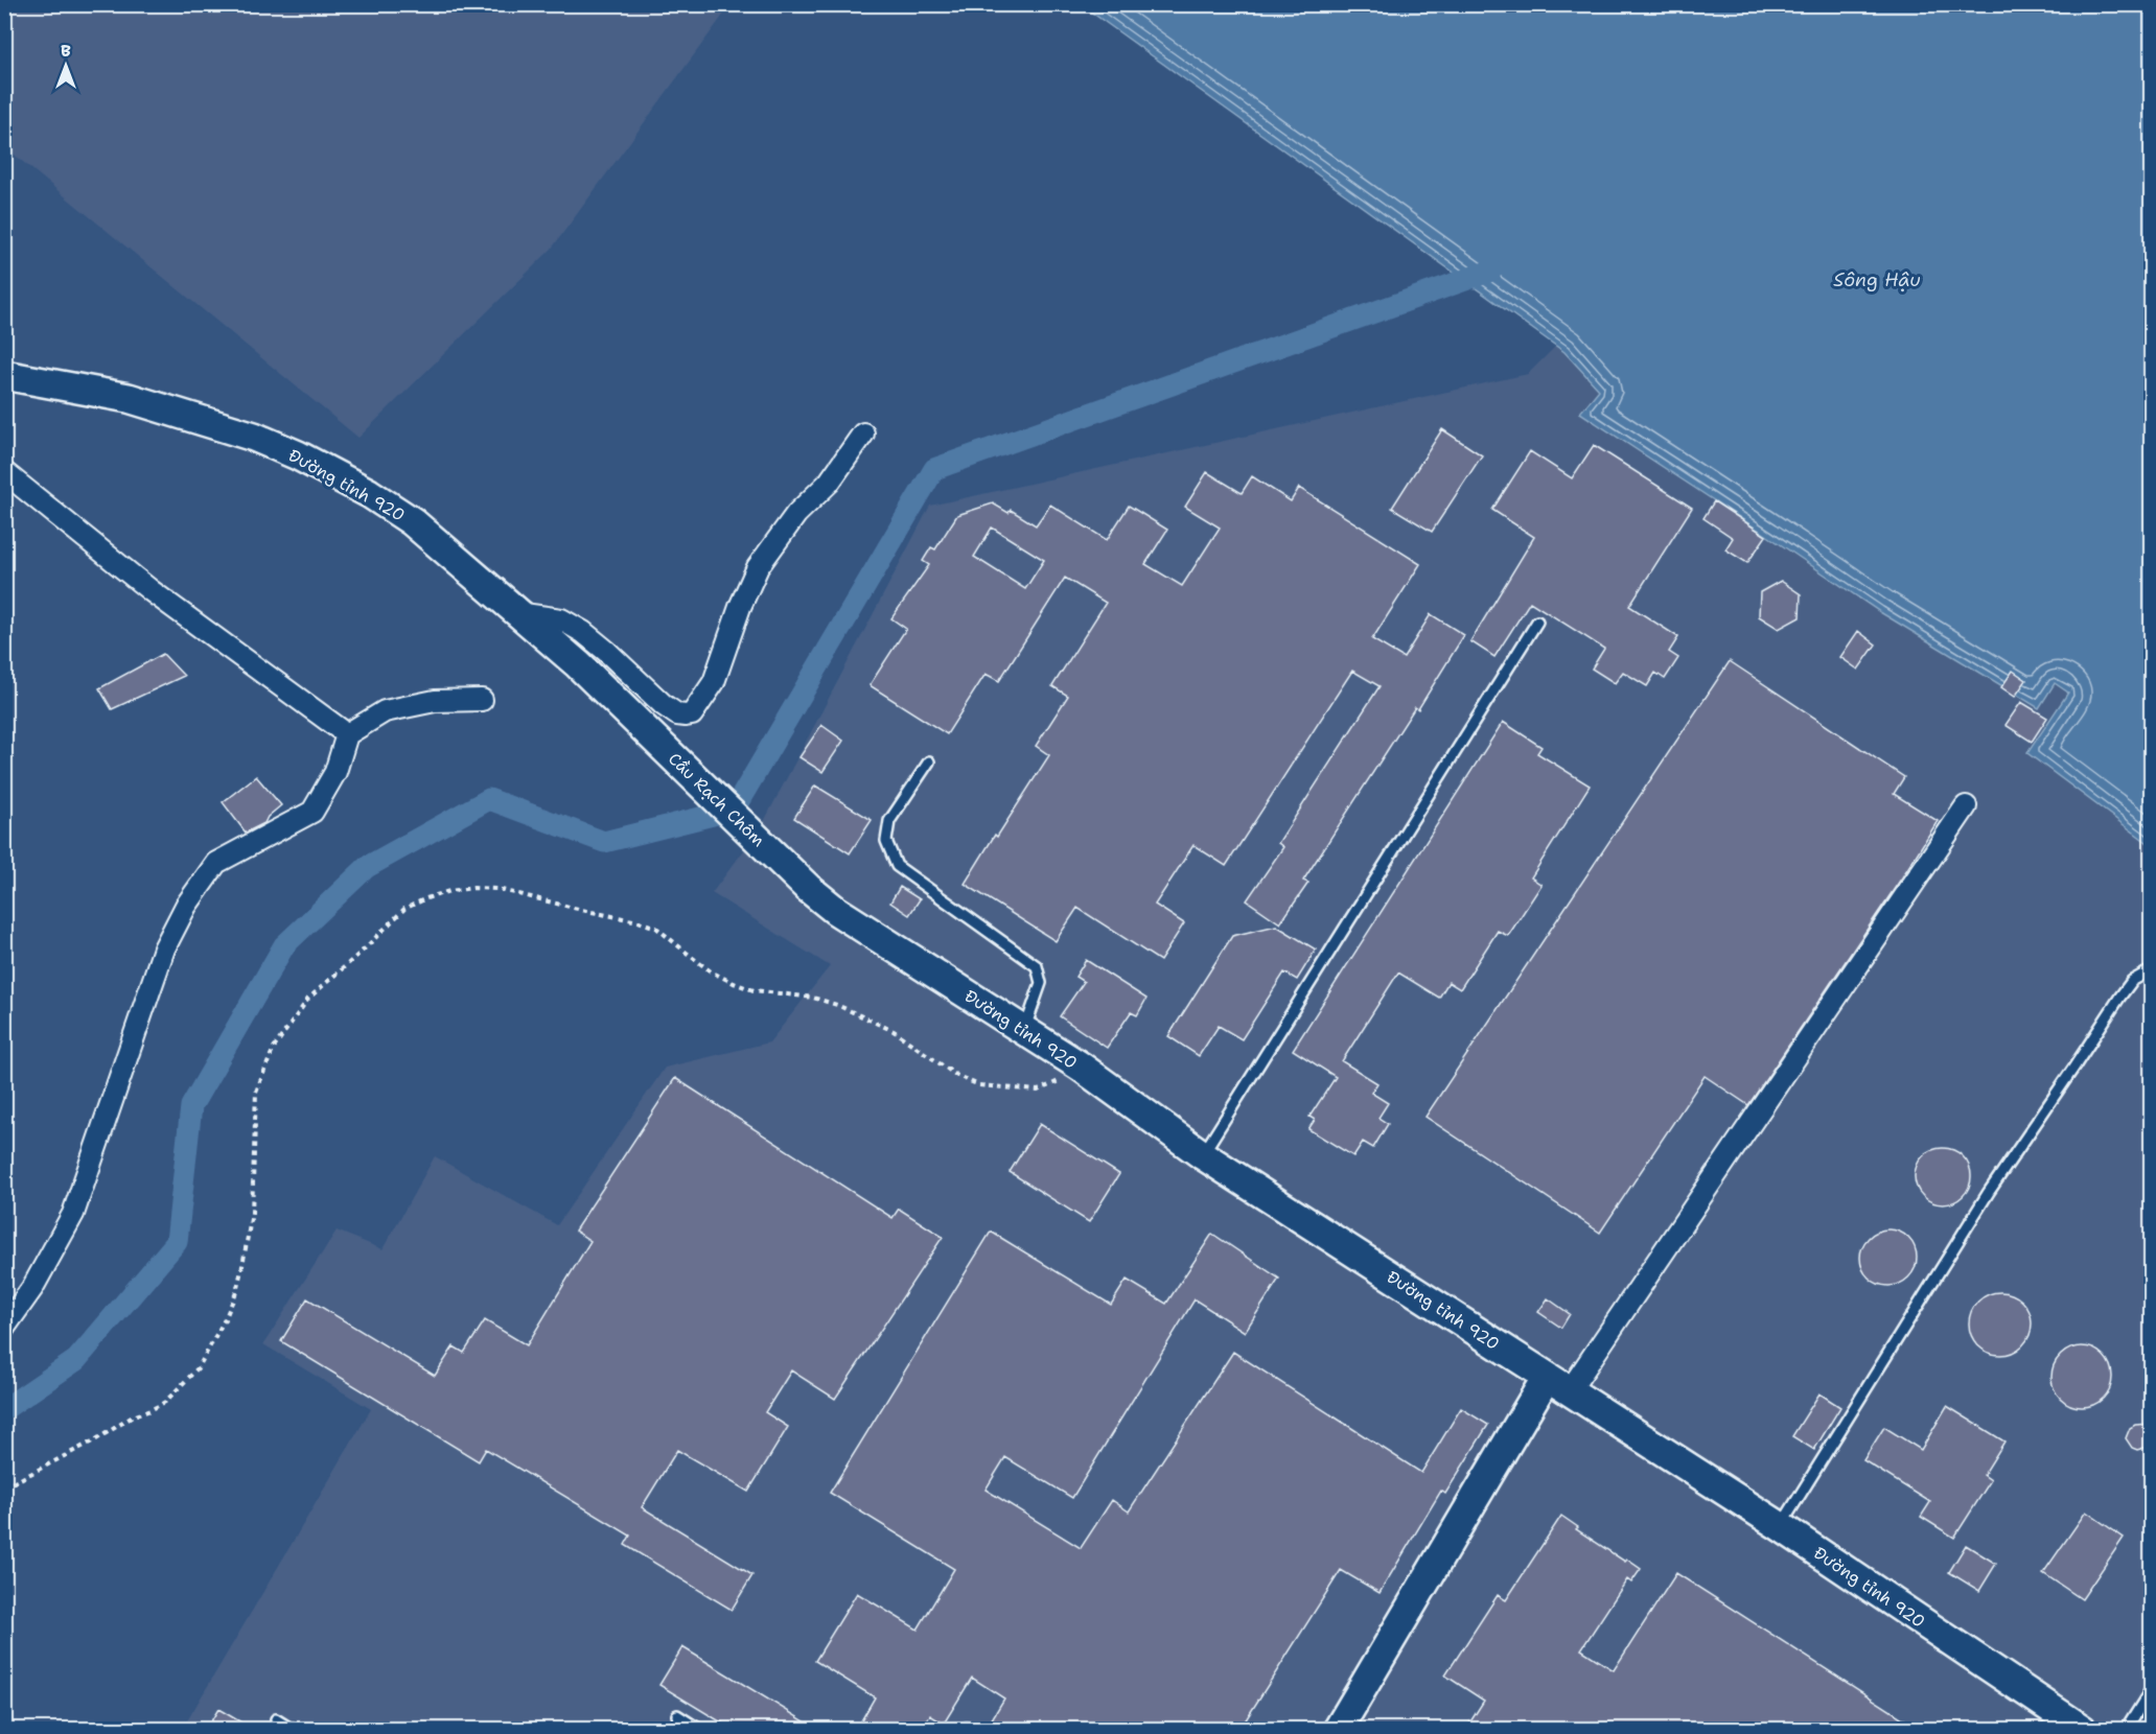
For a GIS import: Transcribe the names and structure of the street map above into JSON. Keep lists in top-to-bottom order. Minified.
{"streets":{"main road":["Đường tỉnh 920","Cầu Rạch Chôm"]},"crossings":[["Đường tỉnh 920","Cầu Rạch Chôm"]],"water":["Sông Hậu"],"north":"top"}
